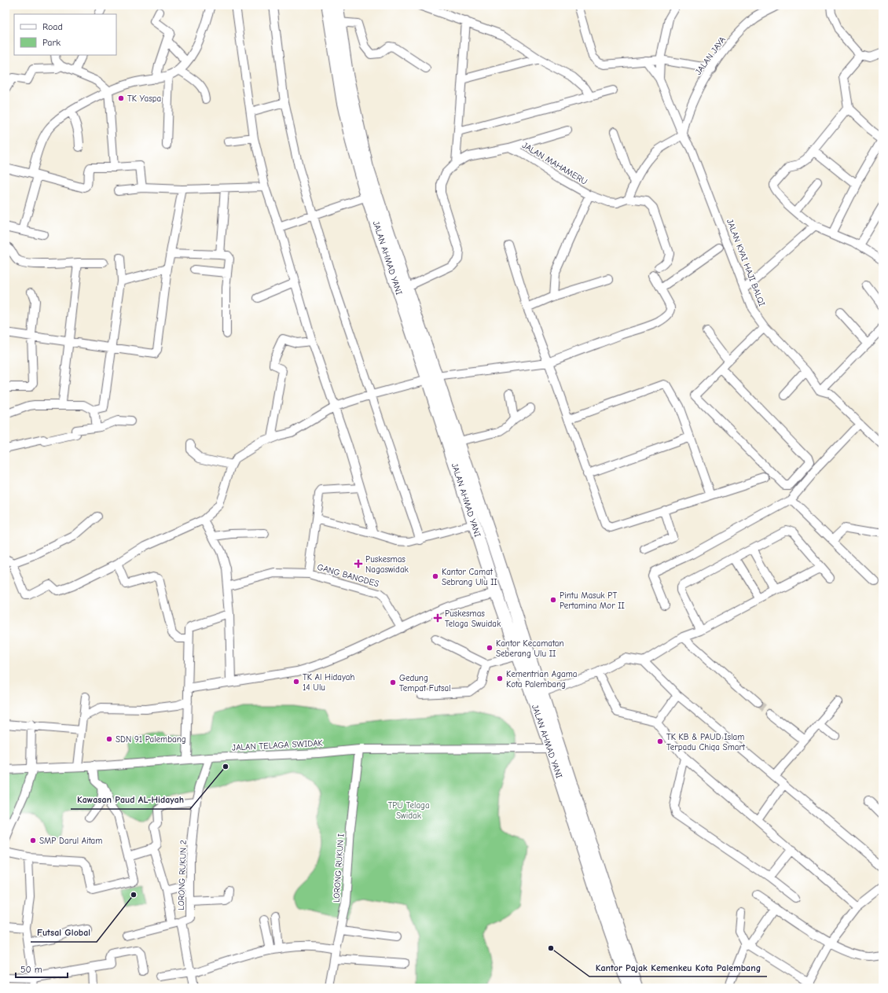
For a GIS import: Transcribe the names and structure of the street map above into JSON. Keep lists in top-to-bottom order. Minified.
{"streets":{"highway":["JALAN AHMAD YANI"],"street":["JALAN JAYA","JALAN MAHAMERU","JALAN KYAI HAJI BALQI","GANG BANGDES","JALAN TELAGA SWIDAK","LORONG RUKUN I","LORONG RUKUN 2"]},"crossings":[["JALAN JAYA","JALAN KYAI HAJI BALQI"],["JALAN MAHAMERU","JALAN AHMAD YANI"],["JALAN AHMAD YANI","JALAN TELAGA SWIDAK"],["JALAN TELAGA SWIDAK","LORONG RUKUN I"],["JALAN TELAGA SWIDAK","LORONG RUKUN 2"]],"parks":["TPU Telaga Swidak"],"places":{"other":["TK Yaspa","Kantor Camat Sebrang Ulu II","Pintu Masuk PT Pertamina Mor II","Kantor Kecamatan Seberang Ulu II","Kementrian Agama Kota Palembang","TK Al Hidayah 14 Ulu","Gedung Tempat Futsal","SDN 91 Palembang","TK KB & PAUD Islam Terpadu Chiqa Smart","Kawasan Paud AL-Hidayah","SMP Darul Aitam","Futsal Global","Kantor Pajak Kemenkeu Kota Palembang"],"health":["Puskesmas Nagaswidak","Puskesmas Telaga Swuidak"]},"legend":["Road","Park"],"scale_bar":"50 m"}
